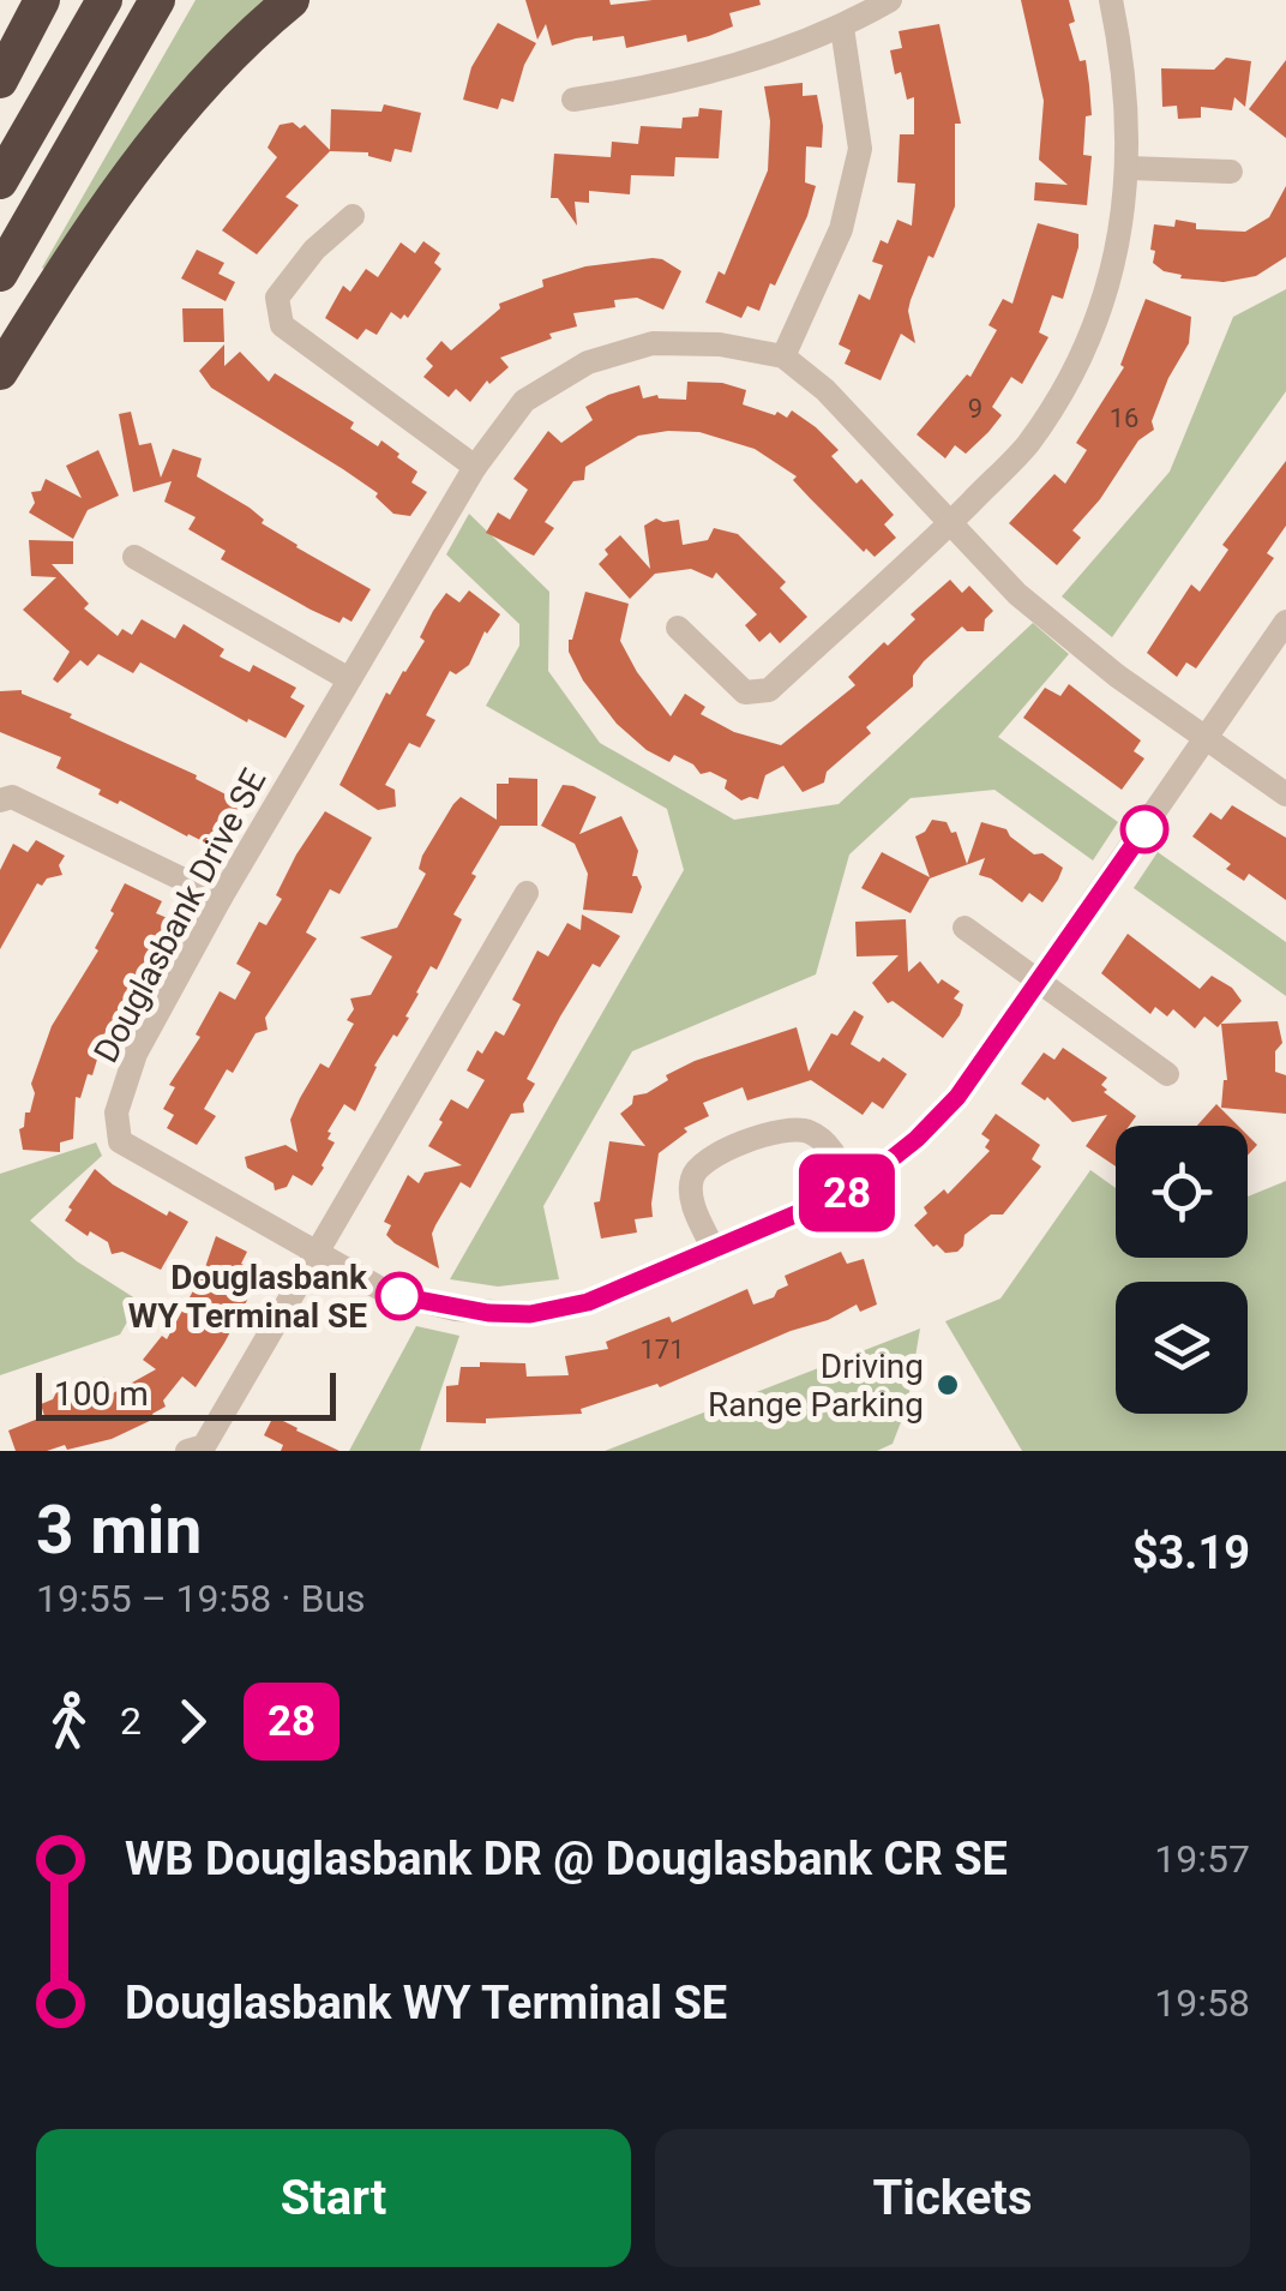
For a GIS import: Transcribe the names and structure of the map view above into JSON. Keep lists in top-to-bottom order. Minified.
{"streets":{"street":["Douglasbank Drive SE"]},"places":["Douglasbank WY Terminal SE","Driving Range Parking"],"lines":["bus line 28"],"house_numbers":["9","16","171"],"scale_bar":"100 m","page":{"on_map":"28","scale":"100 m","heading":["3 min","19:55 – 19:58 · Bus","$3.19"],"legs":["2","28"],"list":[{"name":"WB Douglasbank DR @ Douglasbank CR SE","value":"19:57"},{"name":"Douglasbank WY Terminal SE","value":"19:58"}],"buttons":["Start","Tickets"]}}
